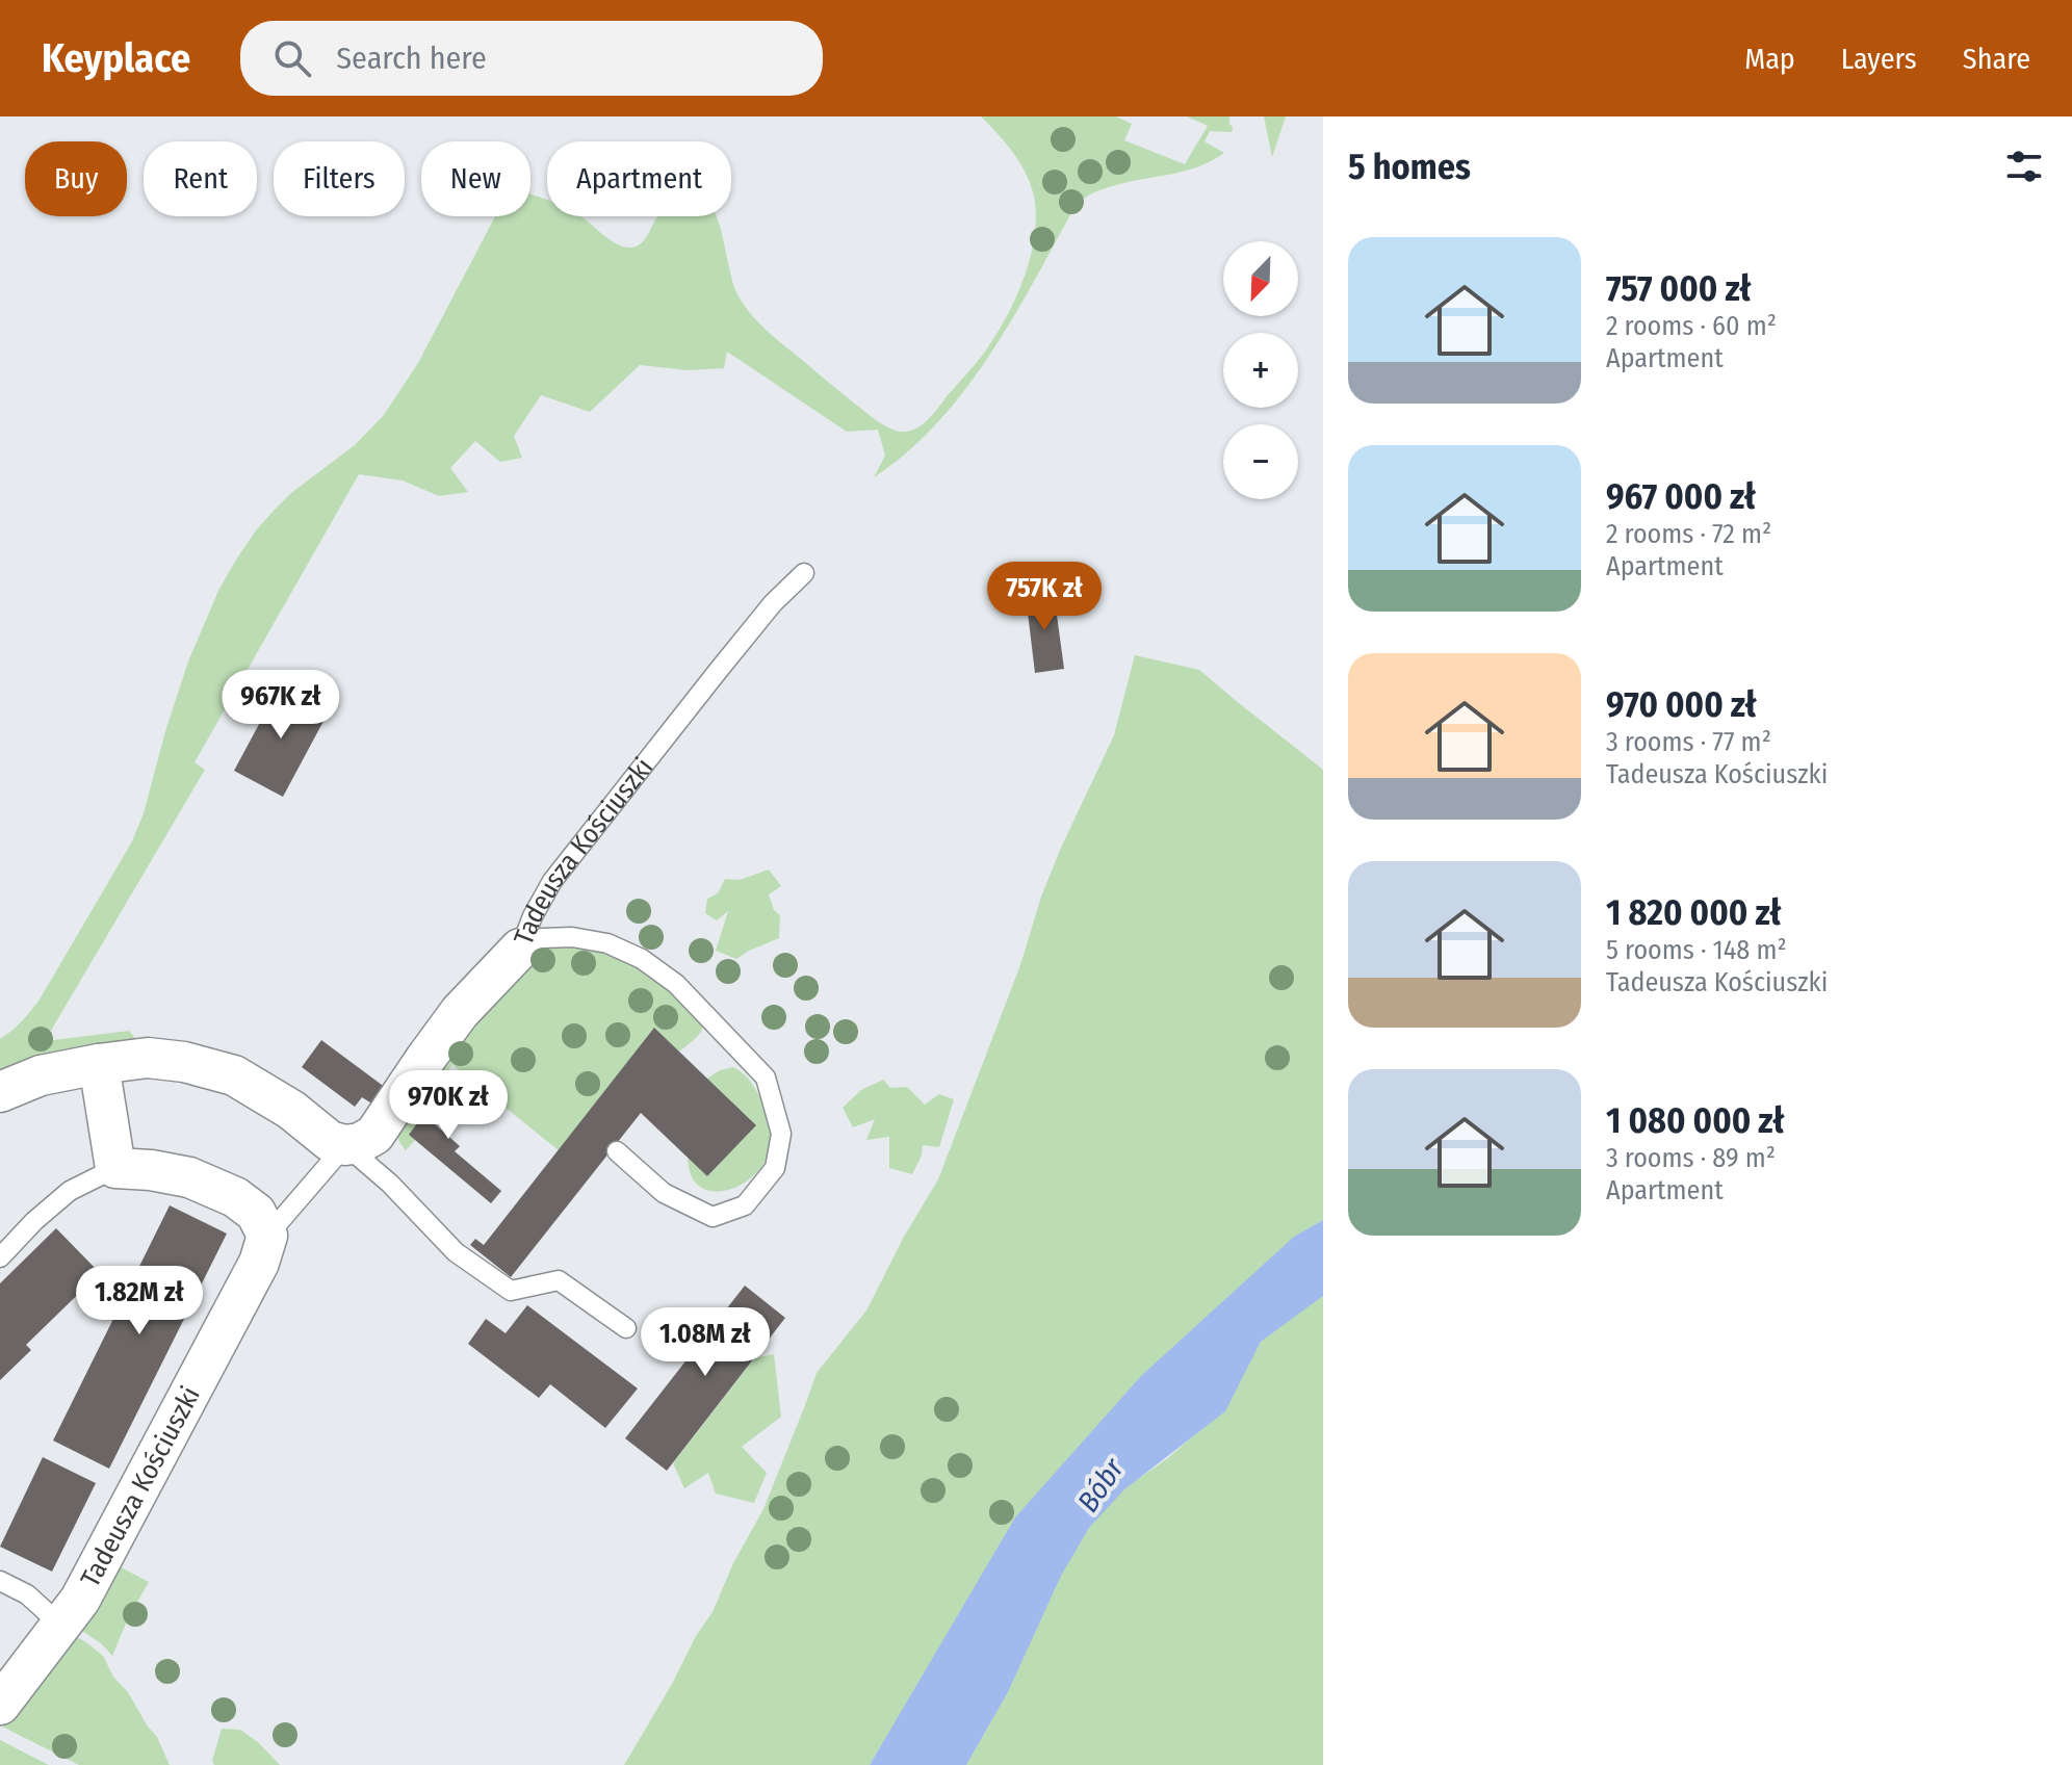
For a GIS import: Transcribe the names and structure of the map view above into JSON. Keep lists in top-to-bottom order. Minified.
{"streets":{"street":["Tadeusza Kościuszki"]},"water":["Bóbr"],"north":"bottom left","page":{"header":"Keyplace","search":"Search here","nav":["Map","Layers","Share"],"heading":"5 homes","chip":["Buy","Rent","Filters","New","Apartment"],"list":[{"name":"757 000 zł","note":"2 rooms · 60 m² · Apartment"},{"name":"967 000 zł","note":"2 rooms · 72 m² · Apartment"},{"name":"970 000 zł","note":"3 rooms · 77 m² · Tadeusza Kościuszki"},{"name":"1 820 000 zł","note":"5 rooms · 148 m² · Tadeusza Kościuszki"},{"name":"1 080 000 zł","note":"3 rooms · 89 m² · Apartment"}],"map_buttons":["+","−"],"price":["757K zł","967K zł","970K zł","1.82M zł","1.08M zł"]}}
